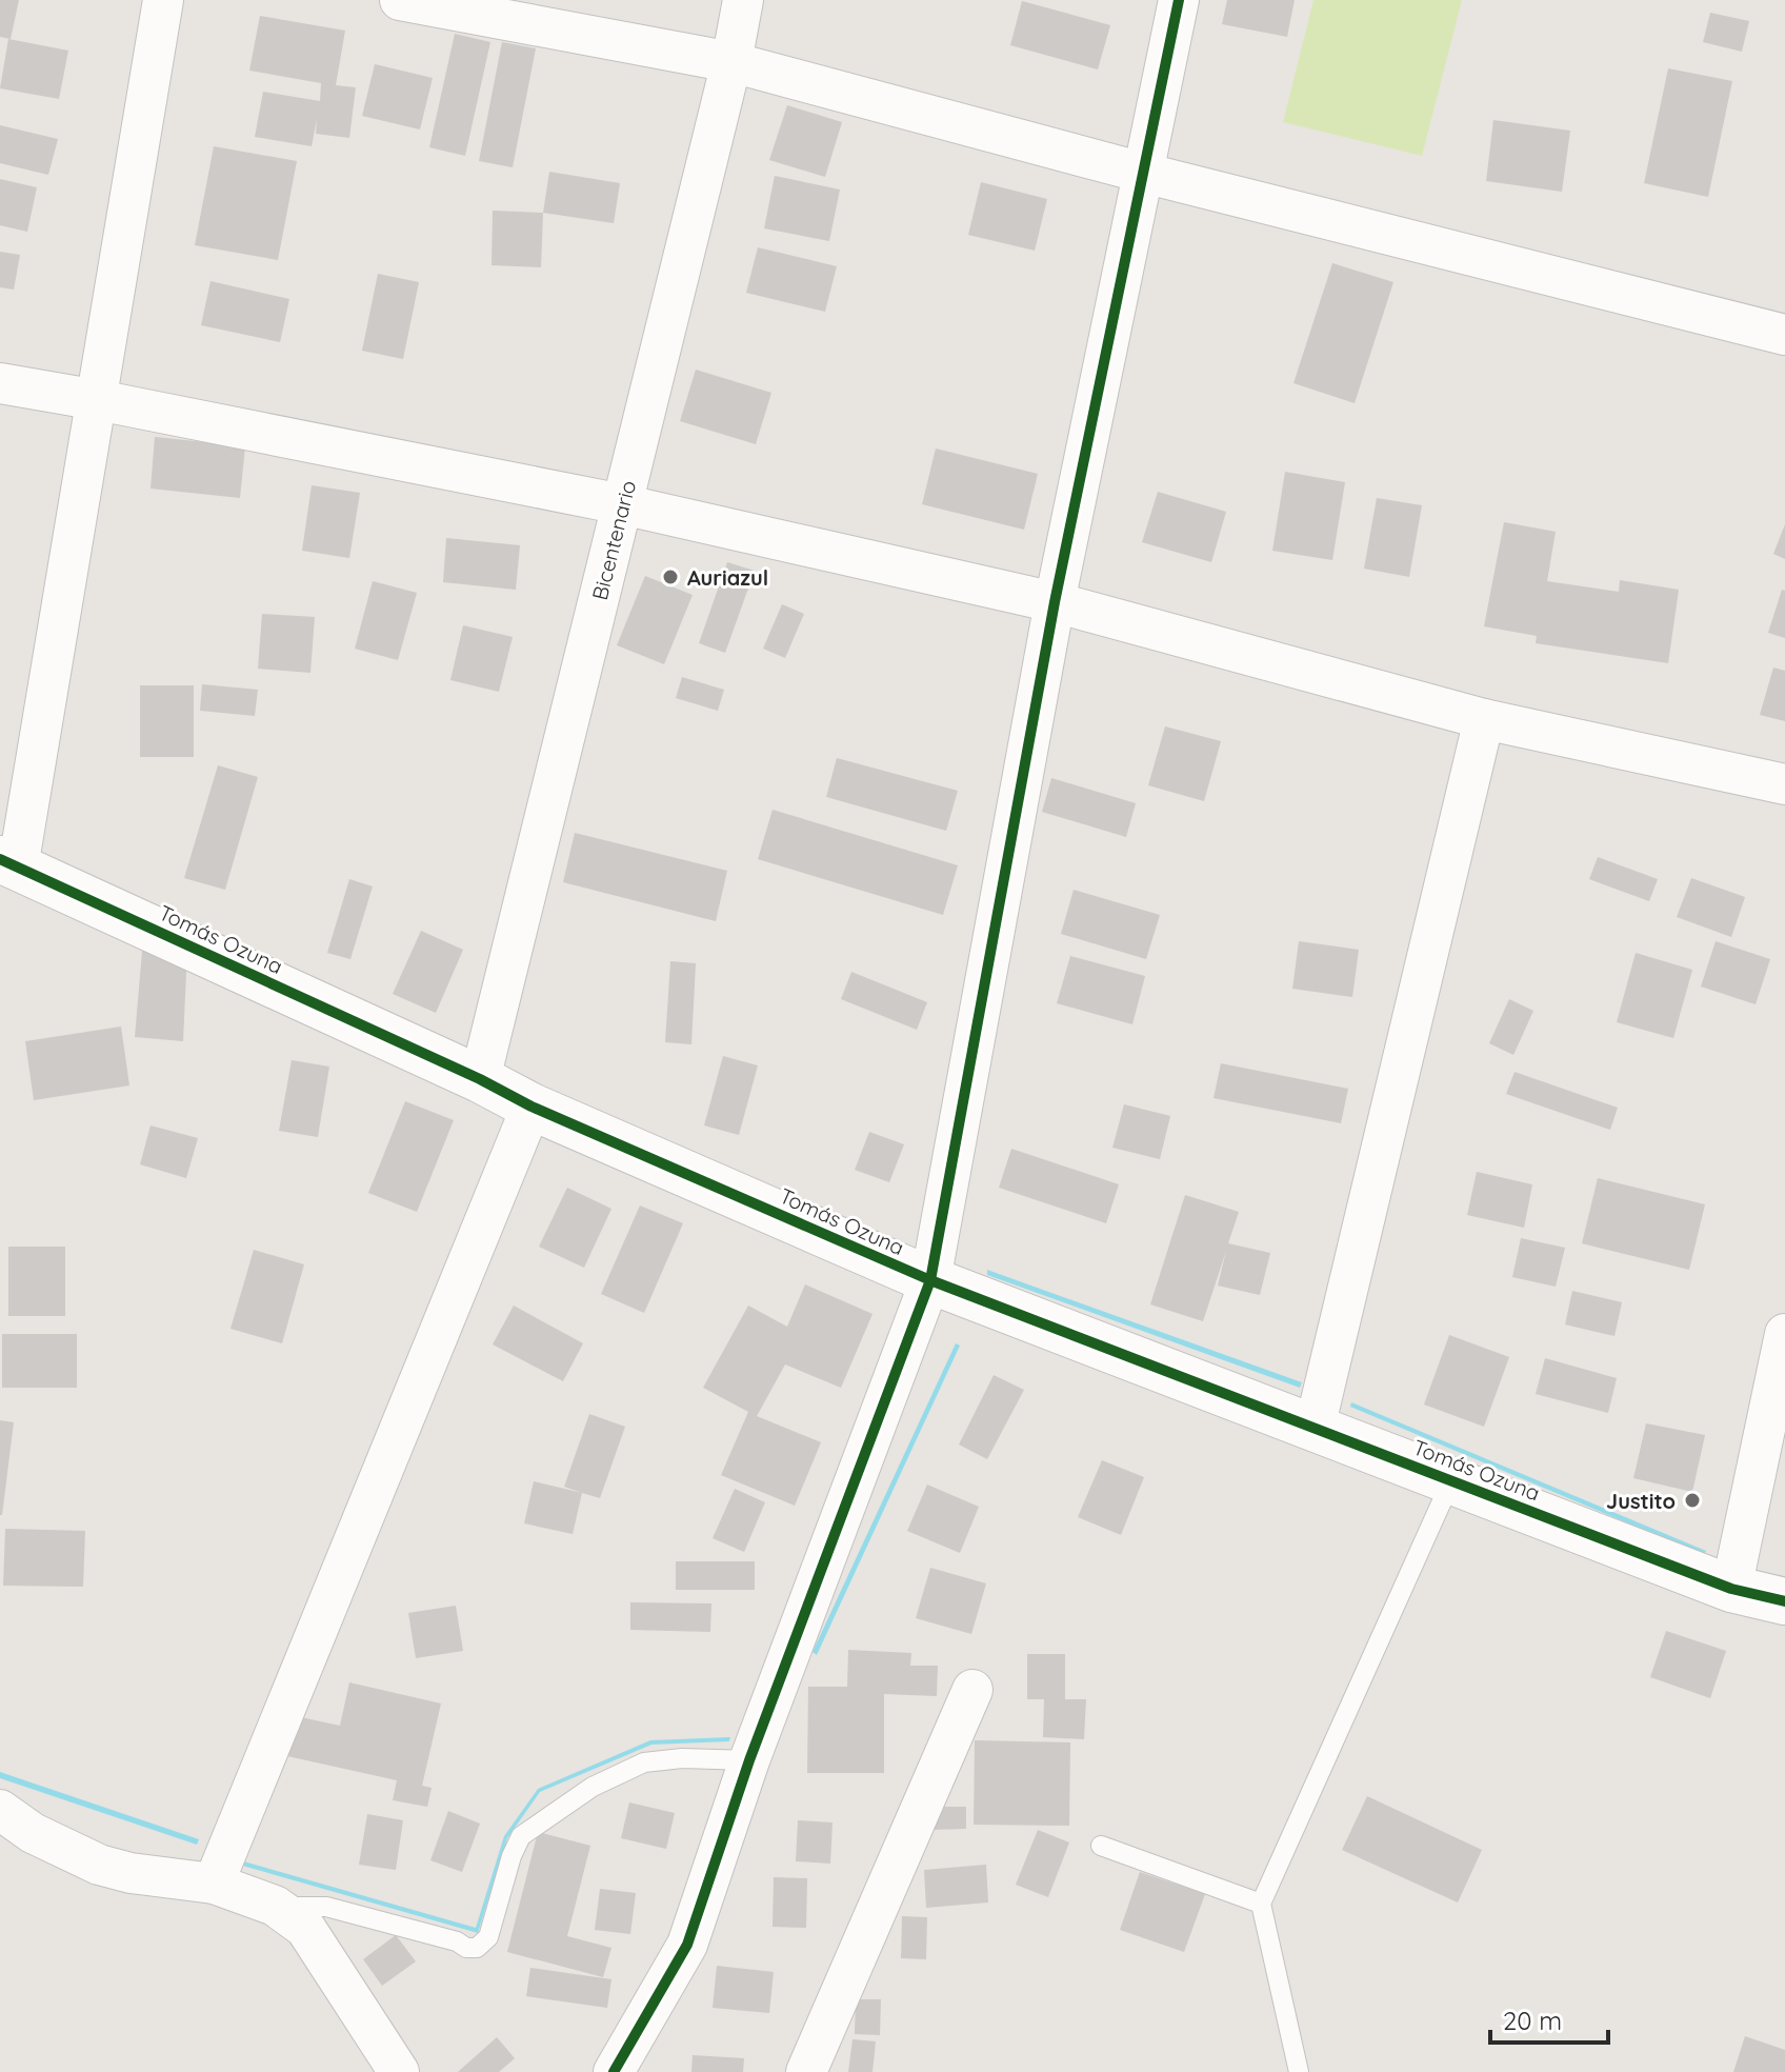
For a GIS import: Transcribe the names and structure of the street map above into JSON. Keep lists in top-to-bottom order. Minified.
{"streets":{"street":["Bicentenario","Tomás Ozuna"]},"crossings":[["Bicentenario","Tomás Ozuna"]],"places":["Auriazul","Justito"],"scale_bar":"20 m"}
